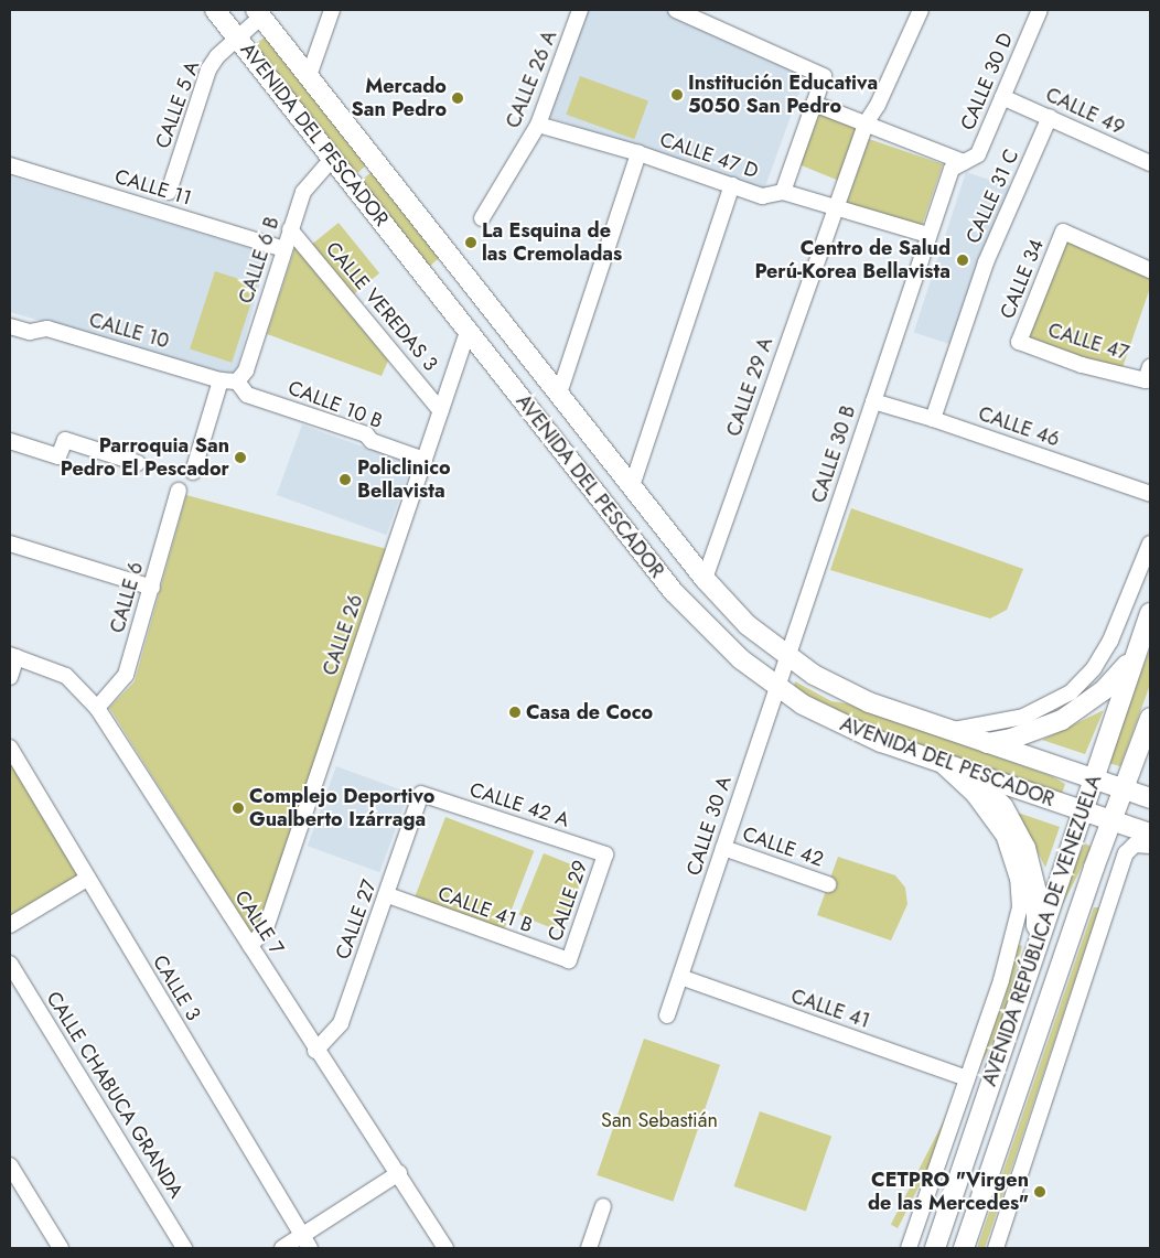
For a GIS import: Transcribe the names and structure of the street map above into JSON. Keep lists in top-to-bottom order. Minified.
{"streets":{"main road":["AVENIDA DEL PESCADOR","AVENIDA REPÚBLICA DE VENEZUELA"],"street":["CALLE 26 A","CALLE 30 D","CALLE 5 A","CALLE 49","CALLE 47 D","CALLE 11","CALLE 31 C","CALLE 6 B","CALLE 34","CALLE VEREDAS 3","CALLE 10","CALLE 47","CALLE 29 A","CALLE 10 B","CALLE 46","CALLE 30 B","CALLE 6","CALLE 26","CALLE 42 A","CALLE 30 A","CALLE 42","CALLE 29","CALLE 41 B","CALLE 27","CALLE 7","CALLE 3","CALLE 41","CALLE CHABUCA GRANDA"]},"crossings":[["CALLE 26 A","CALLE 47 D"],["CALLE 30 D","CALLE 49"],["CALLE 30 D","CALLE 30 B"],["CALLE 5 A","AVENIDA DEL PESCADOR"],["CALLE 49","CALLE 31 C"],["AVENIDA DEL PESCADOR","CALLE 6 B"],["AVENIDA DEL PESCADOR","CALLE 29 A"],["AVENIDA DEL PESCADOR","CALLE 30 B"],["AVENIDA DEL PESCADOR","CALLE 26"],["AVENIDA DEL PESCADOR","CALLE 30 A"],["AVENIDA DEL PESCADOR","AVENIDA REPÚBLICA DE VENEZUELA"],["CALLE 11","CALLE 6 B"],["CALLE 31 C","CALLE 46"],["CALLE 6 B","CALLE VEREDAS 3"],["CALLE 6 B","CALLE 10"],["CALLE 6 B","CALLE 10 B"],["CALLE 34","CALLE 47"],["CALLE VEREDAS 3","CALLE 26"],["CALLE 10","CALLE 10 B"],["CALLE 10 B","CALLE 26"],["CALLE 46","CALLE 30 B"],["CALLE 30 B","CALLE 30 A"],["CALLE 6","CALLE 7"],["CALLE 26","CALLE 7"],["CALLE 42 A","CALLE 29"],["CALLE 42 A","CALLE 27"],["CALLE 30 A","CALLE 42"],["CALLE 30 A","CALLE 41"],["CALLE 29","CALLE 41 B"],["CALLE 41 B","CALLE 27"],["CALLE 27","CALLE 7"]],"parks":["San Sebastián"],"places":["Institución Educativa 5050 San Pedro","Mercado San Pedro","La Esquina de las Cremoladas","Centro de Salud Perú-Korea Bellavista","Parroquia San Pedro El Pescador","Policlinico Bellavista","Casa de Coco","Complejo Deportivo Gualberto Izárraga","CETPRO \"Virgen de las Mercedes\""]}
